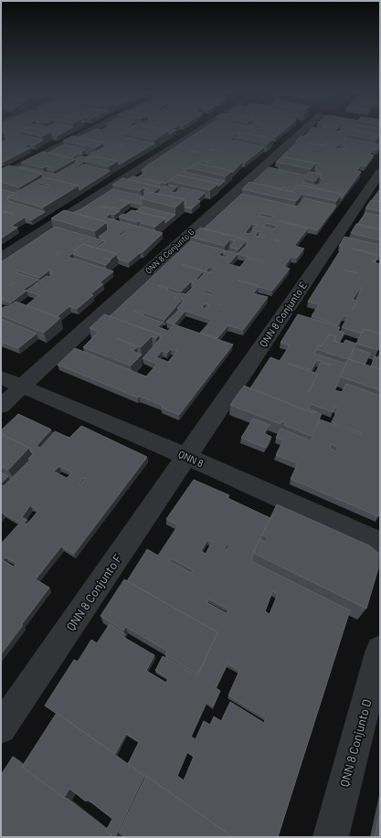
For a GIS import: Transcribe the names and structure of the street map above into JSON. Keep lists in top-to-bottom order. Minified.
{"streets":{"street":["QNN 8 Conjunto G","QNN 8 Conjunto E","QNN 8","QNN 8 Conjunto F","QNN 8 Conjunto D"]},"crossings":[["QNN 8 Conjunto G","QNN 8"],["QNN 8 Conjunto E","QNN 8"],["QNN 8 Conjunto E","QNN 8 Conjunto F"],["QNN 8","QNN 8 Conjunto F"]]}
